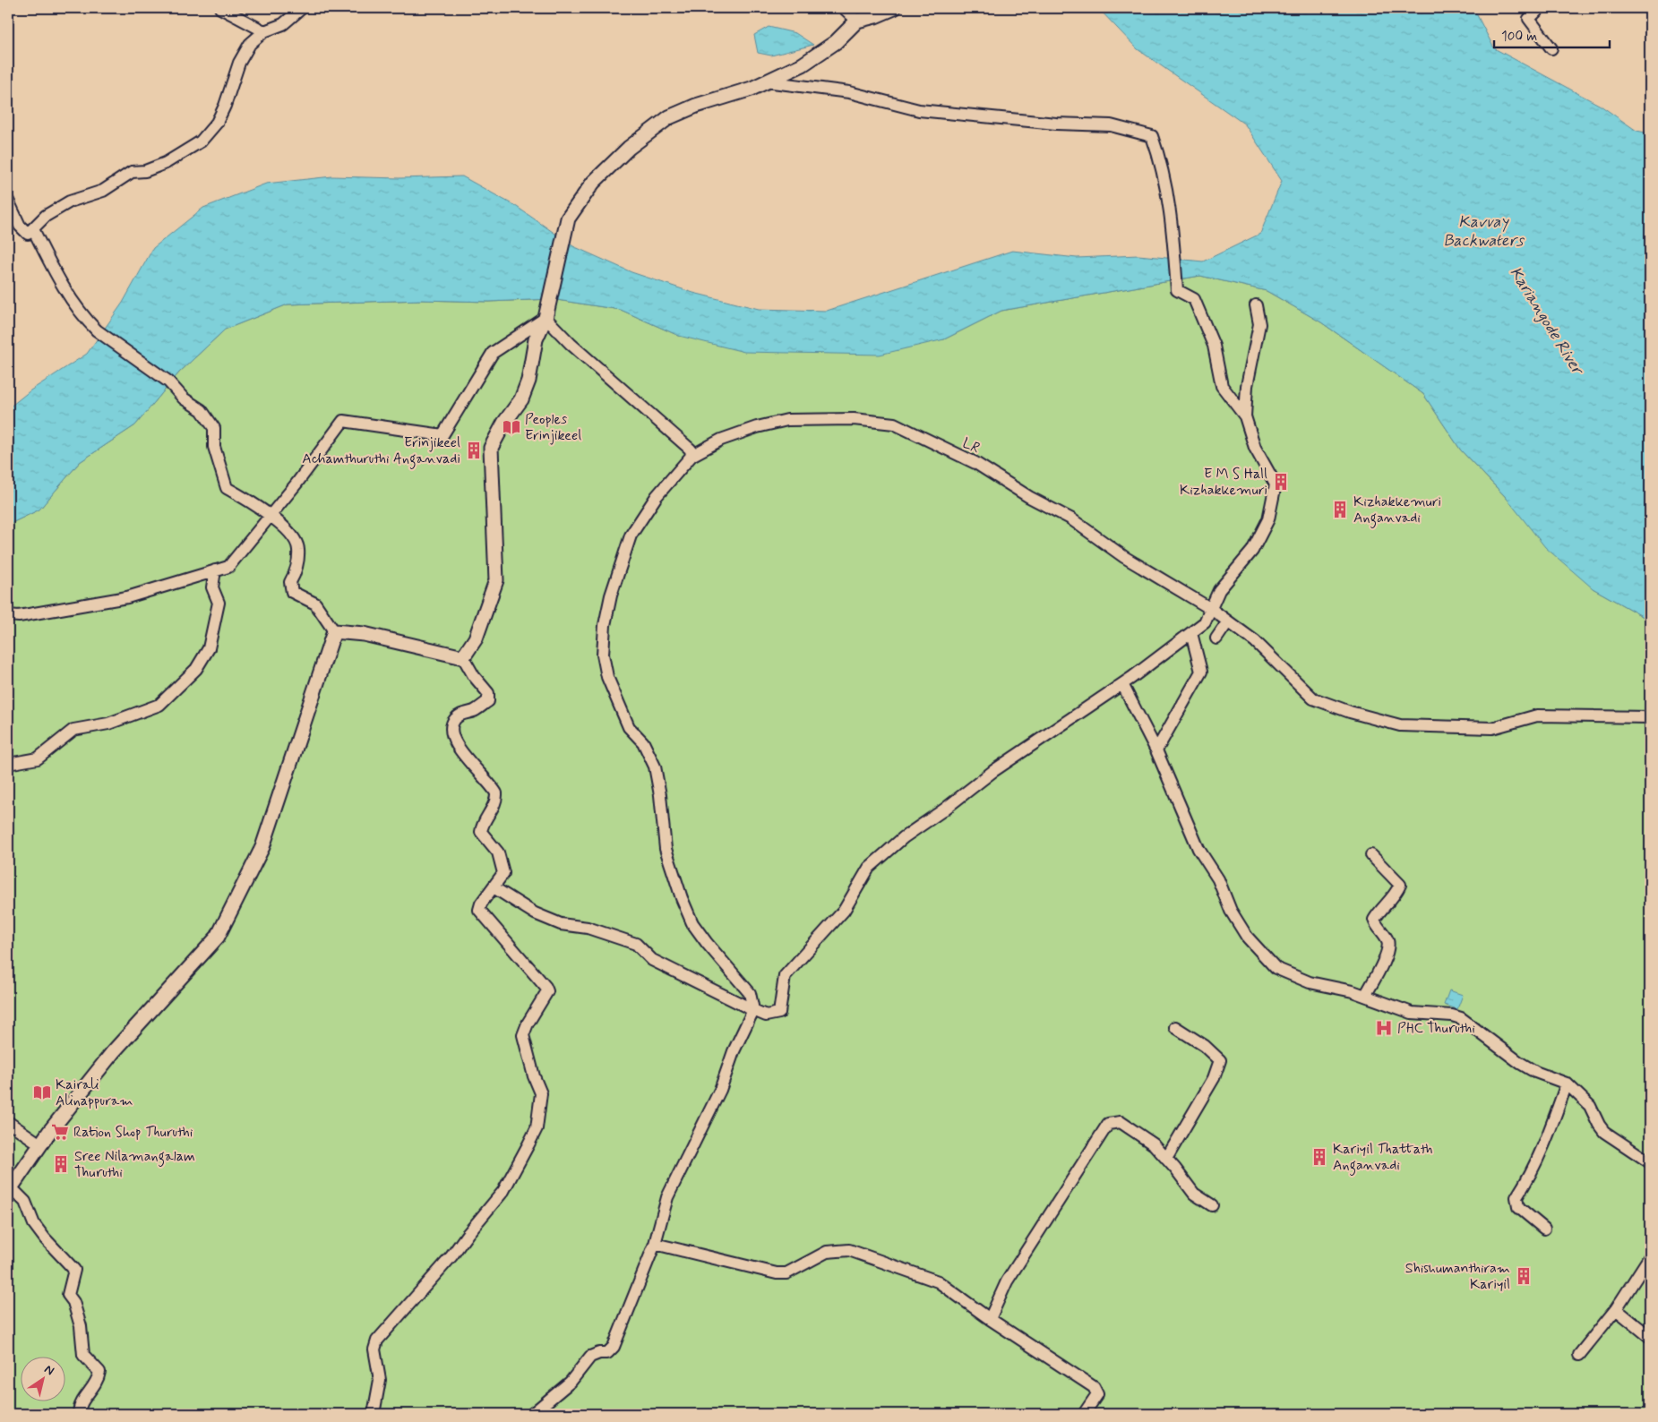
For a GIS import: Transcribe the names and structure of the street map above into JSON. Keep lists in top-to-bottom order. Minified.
{"streets":{"street":["LR"]},"water":["Kavvay Backwaters","Kariangode River"],"places":{"library":["Peoples Erinjikeel","Kairali Alinappuram"],"building":["Erinjikeel Achamthuruthi Anganvadi","E M S Hall Kizhakkemuri","Kizhakkemuri Anganvadi","Kariyil Thattath Anganvadi","Sree Nilamangalam Thuruthi","Shishumanthiram Kariyil"],"hospital":["PHC Thuruthi"],"supermarket":["Ration Shop Thuruthi"]},"scale_bar":"100 m","north":"top right"}
